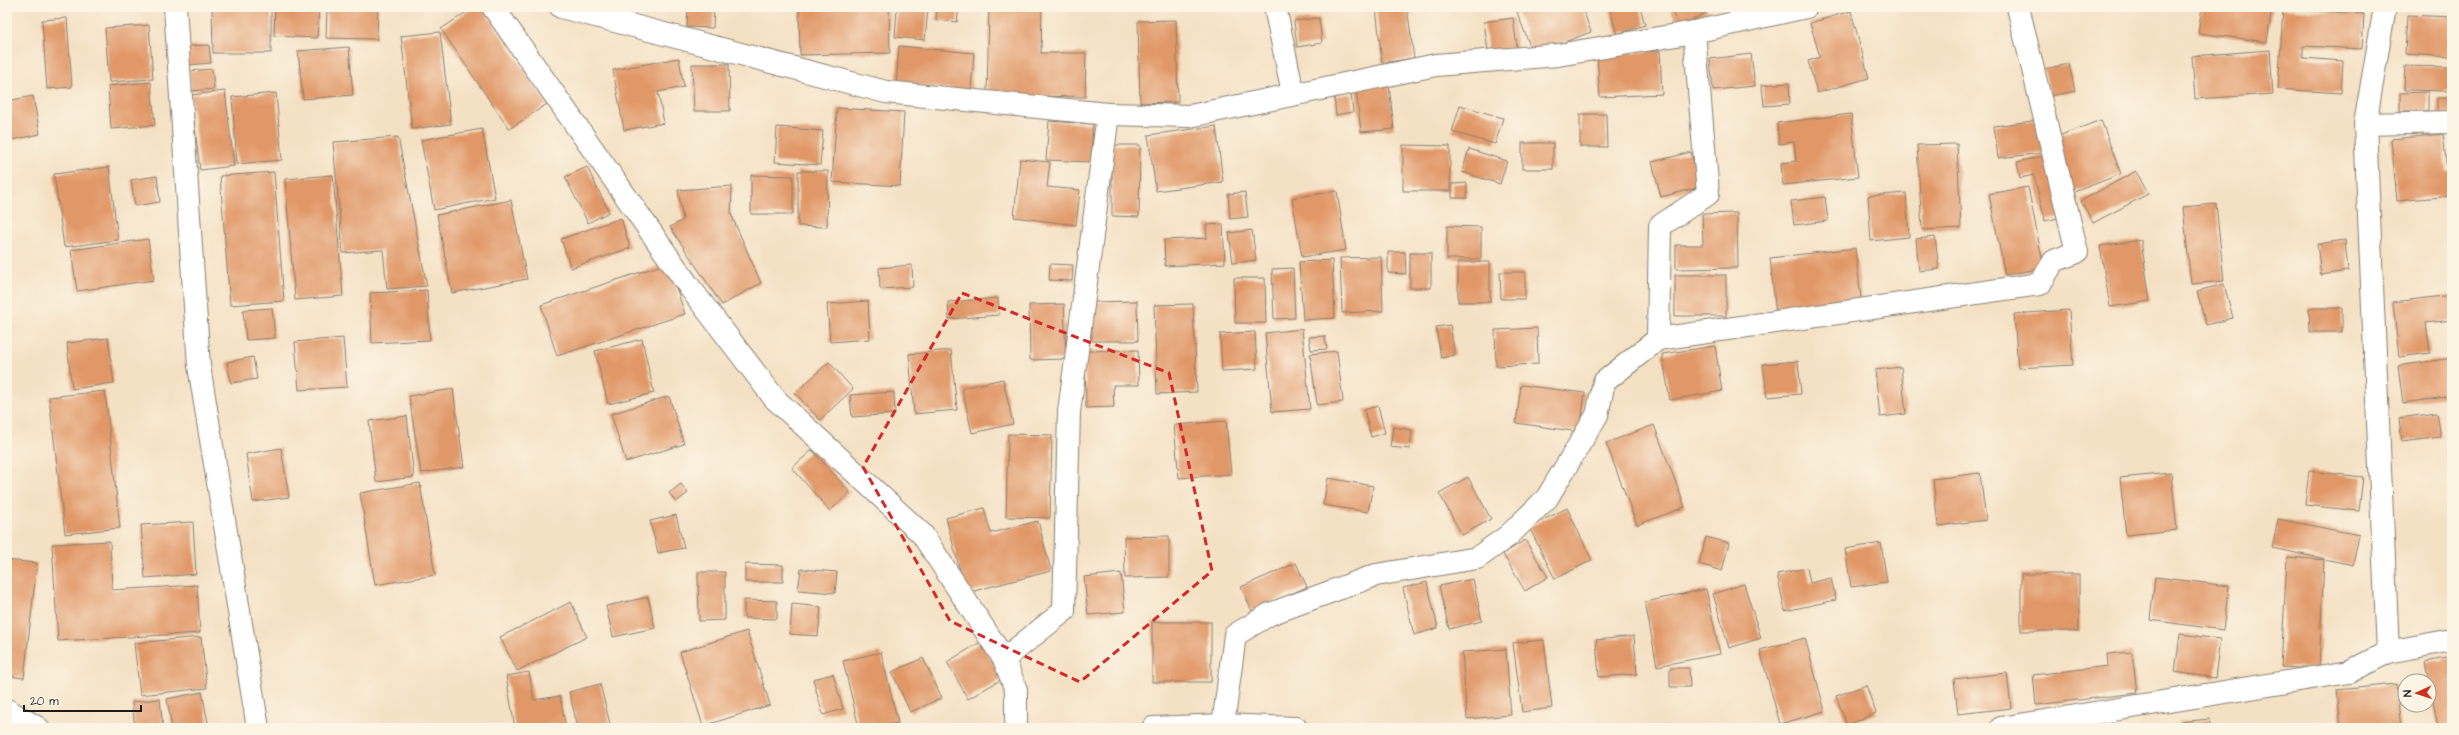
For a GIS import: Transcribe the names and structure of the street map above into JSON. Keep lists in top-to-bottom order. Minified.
{"scale_bar":"20 m","north":"left"}
